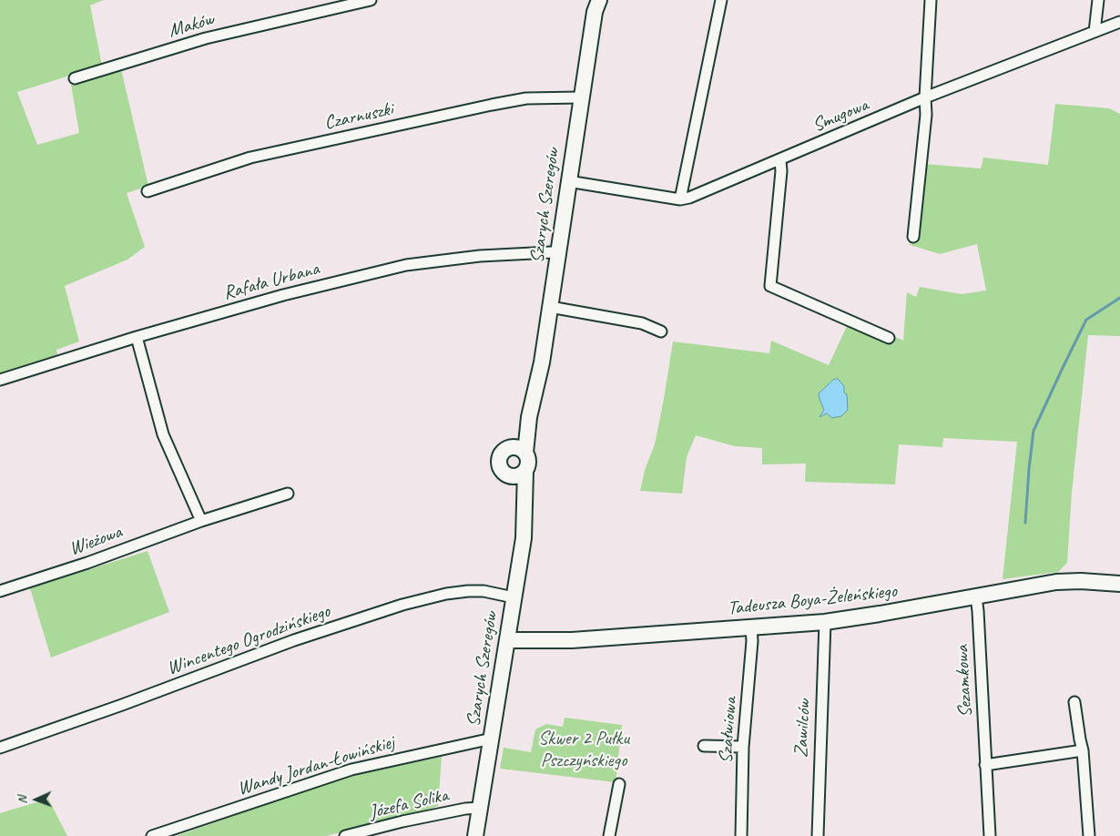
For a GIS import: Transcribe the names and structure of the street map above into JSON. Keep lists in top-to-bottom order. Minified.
{"streets":{"street":["Maków","Smugowa","Czarnuszki","Szarych Szeregów","Rafała Urbana","Wieżowa","Tadeusza Boya-Żeleńskiego","Wincentego Ogrodzińskiego","Sezamkowa","Zawilców","Szałwiowa","Wandy Jordan-Łowińskiej","Józefa Solika"]},"crossings":[["Smugowa","Szarych Szeregów"],["Czarnuszki","Szarych Szeregów"],["Szarych Szeregów","Rafała Urbana"],["Szarych Szeregów","Tadeusza Boya-Żeleńskiego"],["Szarych Szeregów","Wincentego Ogrodzińskiego"],["Szarych Szeregów","Wandy Jordan-Łowińskiej"],["Szarych Szeregów","Józefa Solika"],["Tadeusza Boya-Żeleńskiego","Sezamkowa"],["Tadeusza Boya-Żeleńskiego","Zawilców"],["Tadeusza Boya-Żeleńskiego","Szałwiowa"]],"parks":["Skwer 2 Pułku Pszczyńskiego"],"north":"left"}
